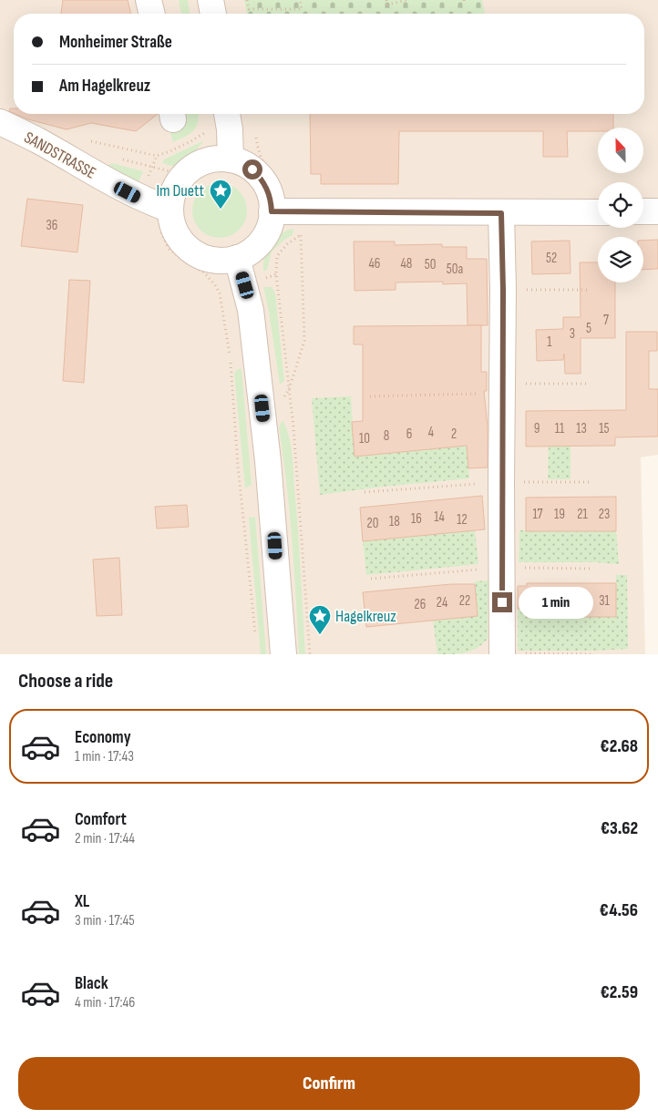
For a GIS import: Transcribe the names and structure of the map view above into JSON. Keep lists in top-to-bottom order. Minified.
{"streets":{"street":["SANDSTRASSE"]},"places":{"place":["Im Duett","Hagelkreuz"]},"house_numbers":["36","52","46","48","50","50a","7","5","3","1","9","11","13","15","4","6","2","8","10","17","19","21","23","14","16","12","18","20","22","31","24","26"],"north":"top","page":{"banner":["Monheimer Straße","Am Hagelkreuz"],"bubble":"1 min","heading":"Choose a ride","list":[{"name":"Economy","note":"1 min · 17:43","value":"€2.68"},{"name":"Comfort","note":"2 min · 17:44","value":"€3.62"},{"name":"XL","note":"3 min · 17:45","value":"€4.56"},{"name":"Black","note":"4 min · 17:46","value":"€2.59"}],"buttons":"Confirm"}}
